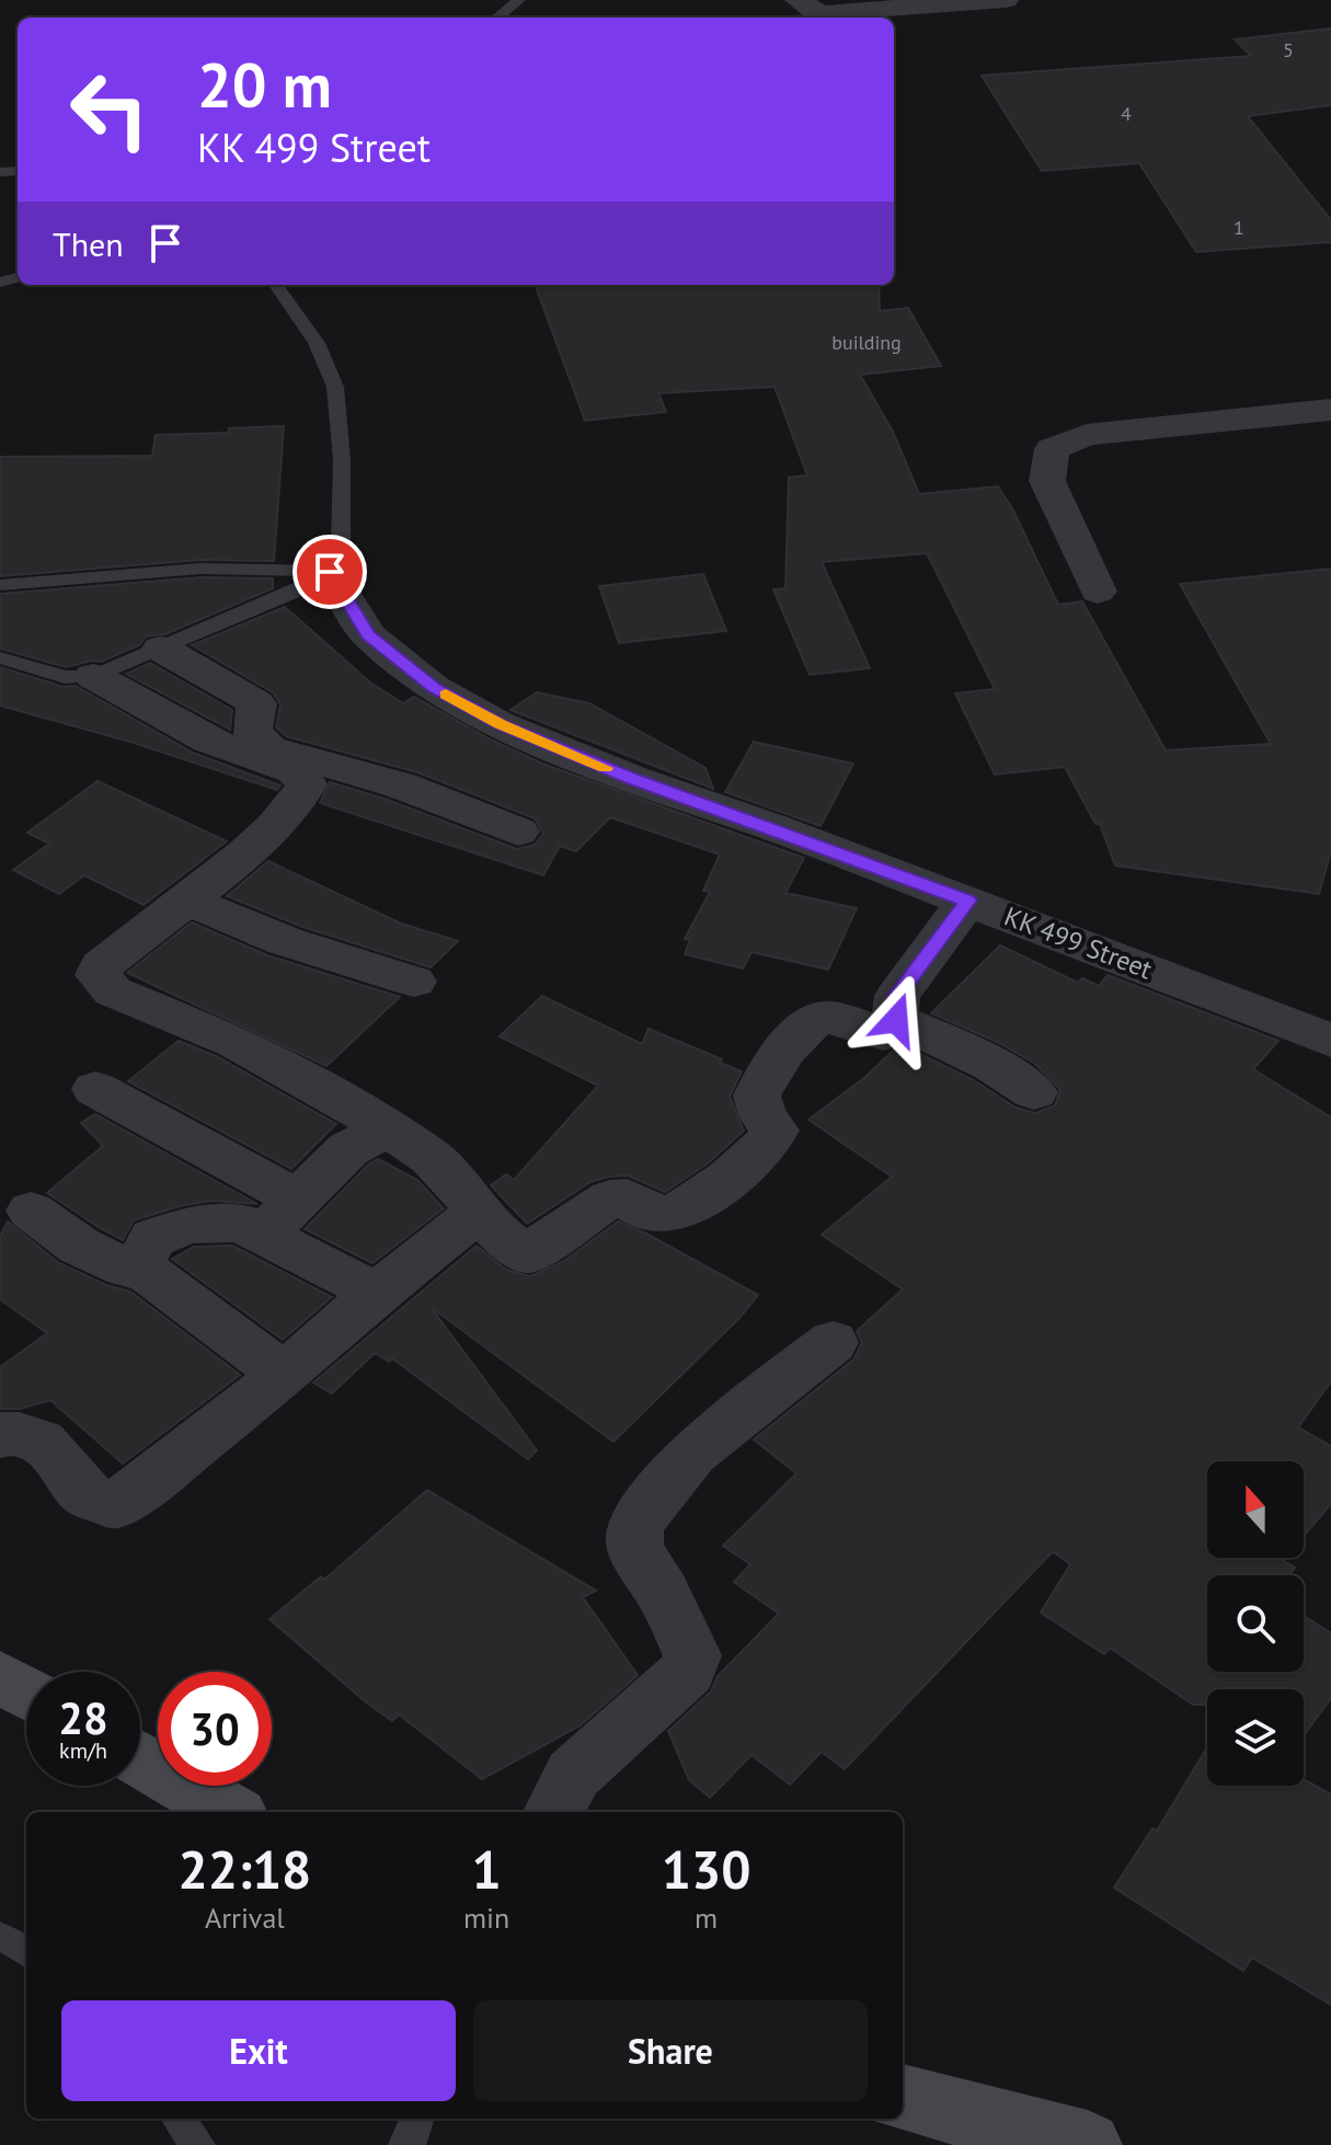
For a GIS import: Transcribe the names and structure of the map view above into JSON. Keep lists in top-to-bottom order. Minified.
{"streets":{"street":["KK 499 Street"]},"house_numbers":["5","4","1","building"],"north":"top","page":{"turn":["20 m","KK 499 Street"],"then":"Then","speed":"28 km/h","limit":"30","eta":["22:18","Arrival","1","min","130","m"],"buttons":["Exit","Share"]}}
